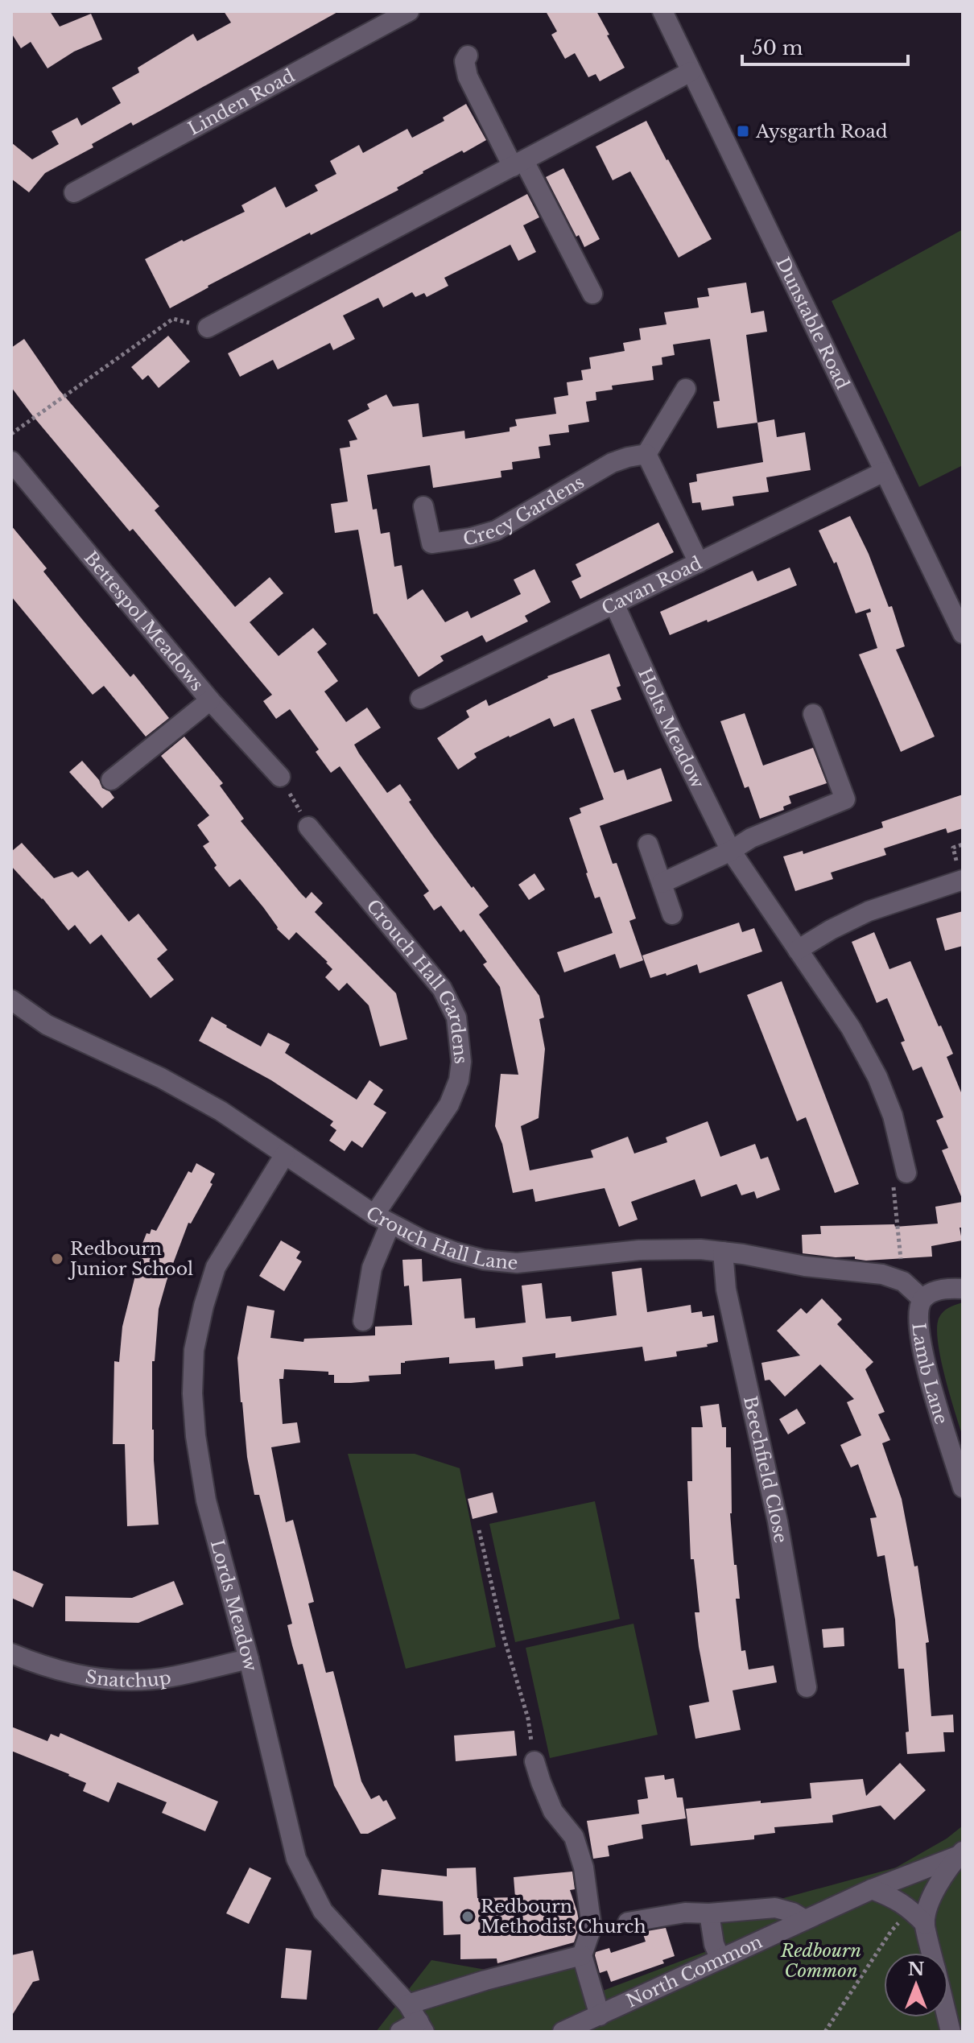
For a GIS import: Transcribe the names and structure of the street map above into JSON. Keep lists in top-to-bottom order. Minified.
{"streets":{"street":["Linden Road","Dunstable Road","Crecy Gardens","Cavan Road","Bettespol Meadows","Holts Meadow","Crouch Hall Gardens","Crouch Hall Lane","Lamb Lane","Beechfield Close","Lords Meadow","Snatchup","North Common"]},"crossings":[["Dunstable Road","Cavan Road"],["Cavan Road","Holts Meadow"],["Crouch Hall Gardens","Crouch Hall Lane"],["Crouch Hall Lane","Lamb Lane"],["Crouch Hall Lane","Beechfield Close"],["Crouch Hall Lane","Lords Meadow"],["Lords Meadow","Snatchup"]],"parks":["Redbourn Common"],"places":{"transit":["Aysgarth Road"],"other":["Redbourn Junior School","Redbourn Methodist Church"]},"scale_bar":"50 m","north":"top"}
